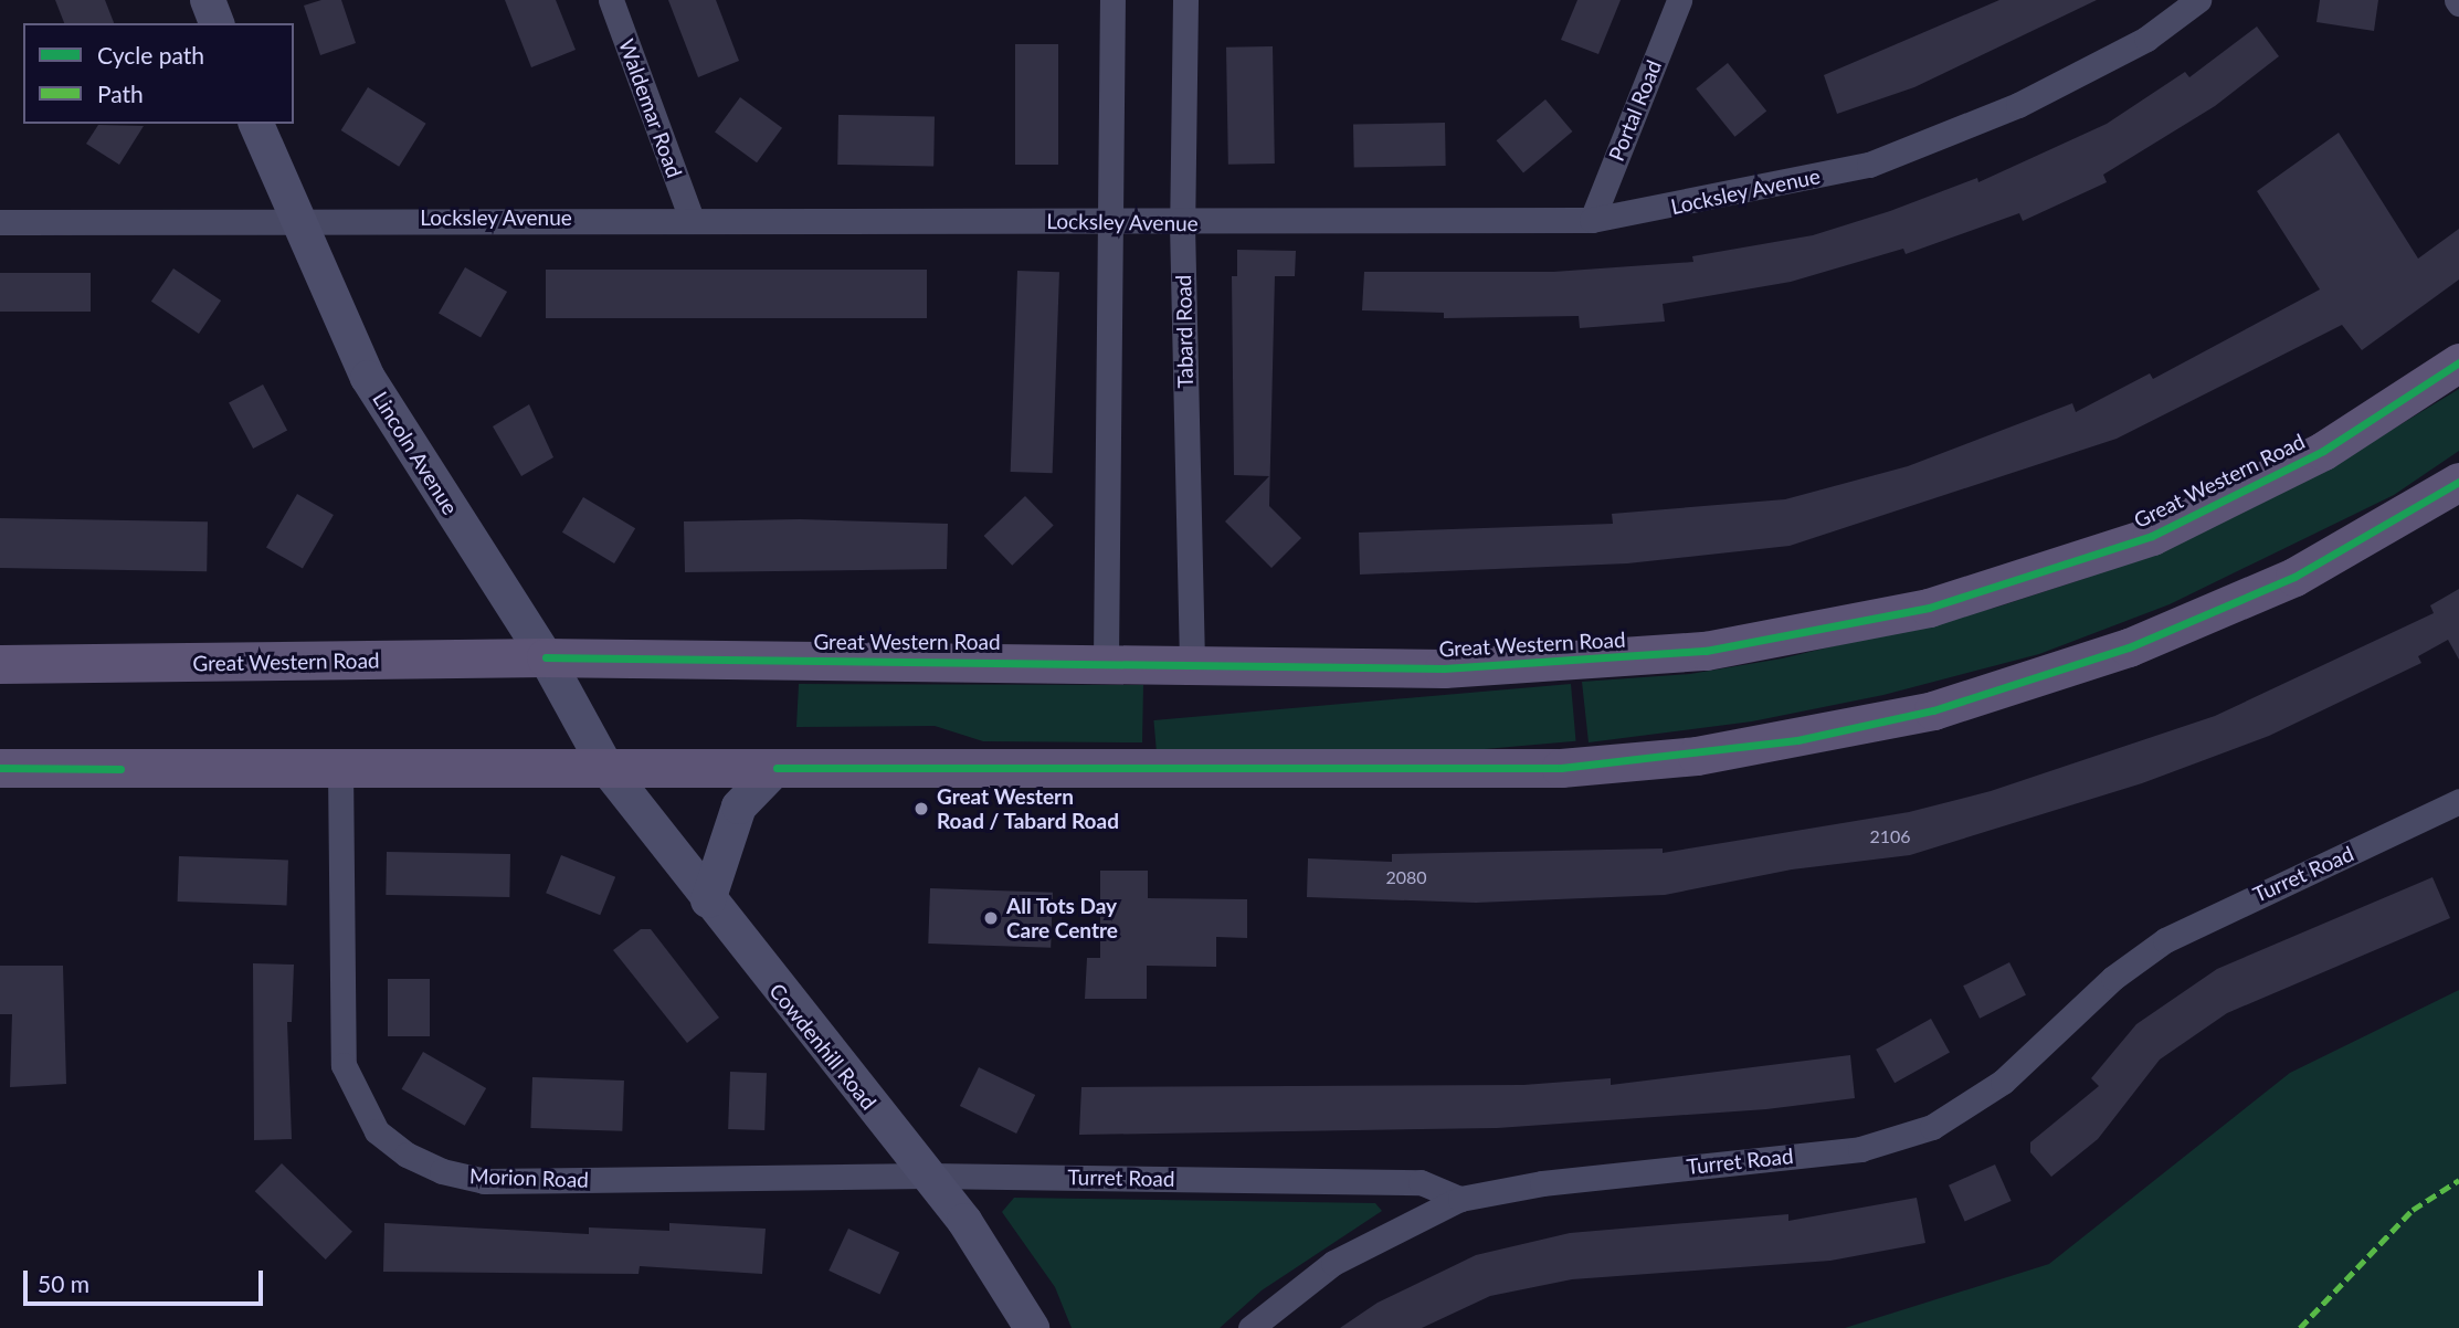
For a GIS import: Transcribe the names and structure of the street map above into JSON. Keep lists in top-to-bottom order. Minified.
{"streets":{"main road":["Great Western Road"],"street":["Waldemar Road","Portal Road","Locksley Avenue","Tabard Road","Lincoln Avenue","Turret Road","Cowdenhill Road","Morion Road"]},"crossings":[["Waldemar Road","Locksley Avenue"],["Portal Road","Locksley Avenue"],["Locksley Avenue","Tabard Road"],["Locksley Avenue","Lincoln Avenue"],["Tabard Road","Great Western Road"],["Lincoln Avenue","Great Western Road"],["Lincoln Avenue","Cowdenhill Road"],["Turret Road","Cowdenhill Road"],["Turret Road","Morion Road"],["Cowdenhill Road","Morion Road"]],"places":["Great Western Road / Tabard Road","All Tots Day Care Centre"],"house_numbers":["2106","2080"],"legend":["Cycle path","Path"],"scale_bar":"50 m"}
